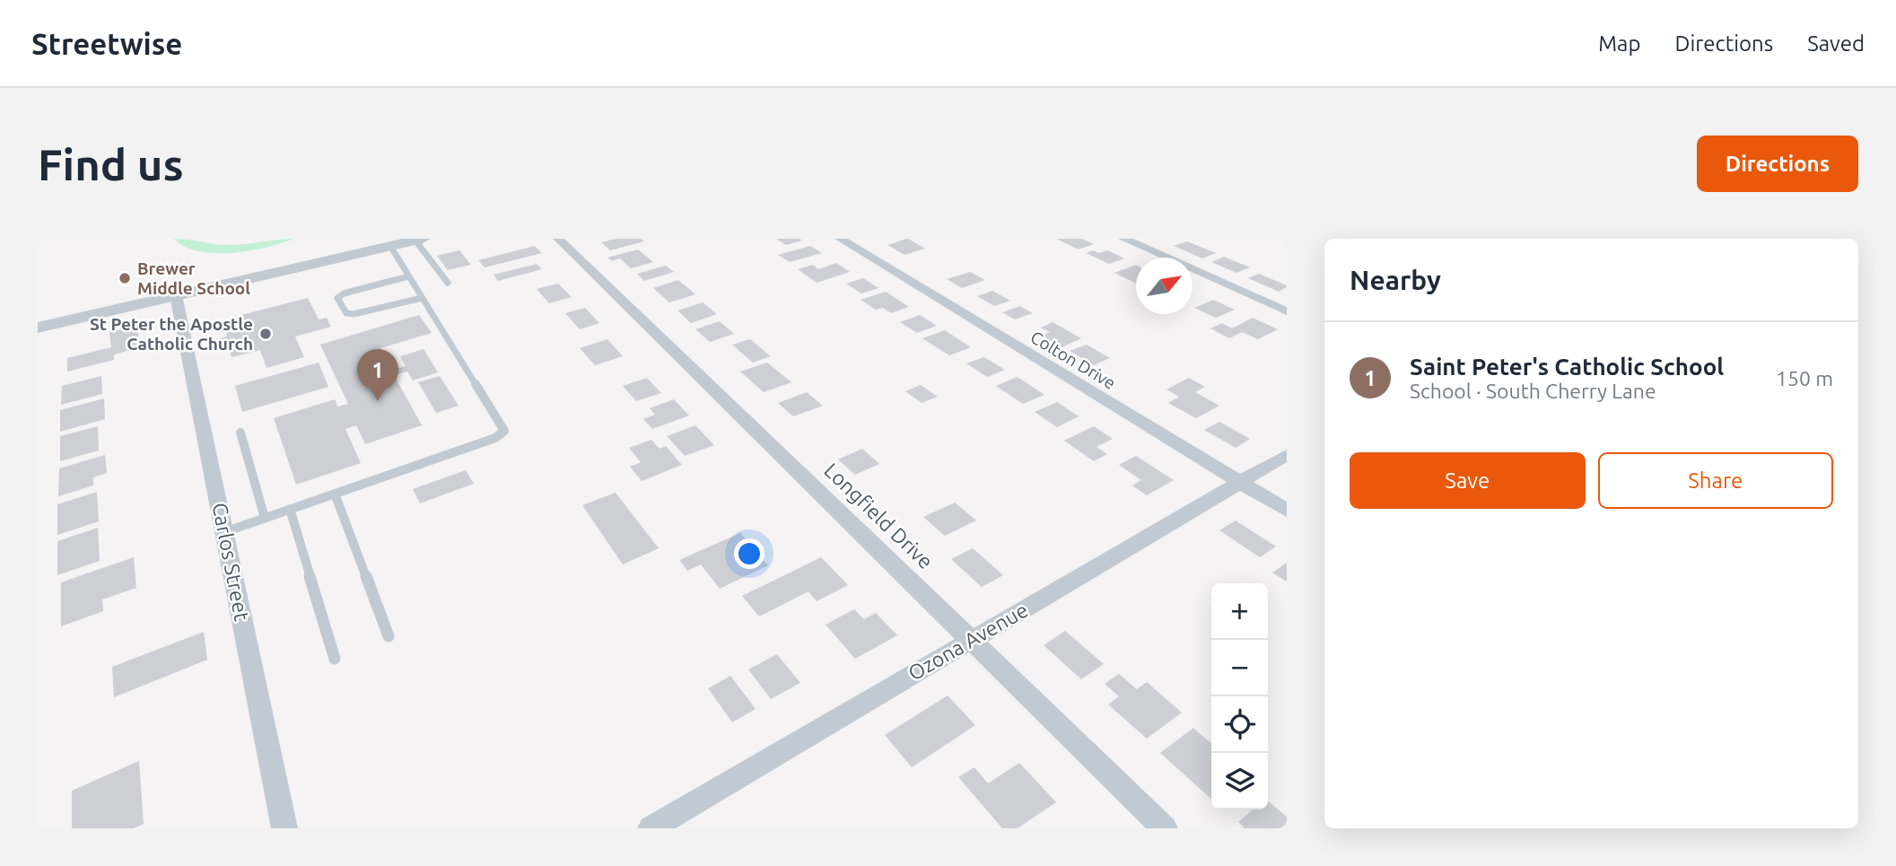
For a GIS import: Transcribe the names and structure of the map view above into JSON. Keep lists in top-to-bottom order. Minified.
{"streets":{"street":["Colton Drive","Longfield Drive","Carlos Street","Ozona Avenue"]},"crossings":[["Colton Drive","Ozona Avenue"],["Longfield Drive","Ozona Avenue"]],"places":["Brewer Middle School","St Peter the Apostle Catholic Church"],"north":"top right","page":{"header":"Streetwise","nav":["Map","Directions","Saved"],"buttons":["Directions",["Save","Share"]],"title":"Find us","heading":"Nearby","list":[{"mark":"1","name":"Saint Peter's Catholic School","note":"School · South Cherry Lane","value":"150 m"}],"pins":"1","map_buttons":["+","−"]}}
